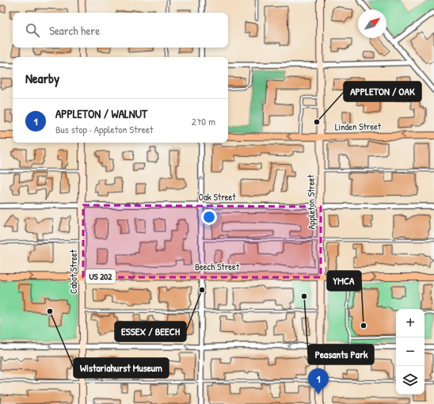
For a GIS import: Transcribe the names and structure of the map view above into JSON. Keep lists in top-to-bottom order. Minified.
{"streets":{"main road":["Linden Street","Beech Street","US 202"],"street":["Oak Street","Appleton Street","Cabot Street"]},"crossings":[["Linden Street","Appleton Street"],["Oak Street","Appleton Street"],["Oak Street","Cabot Street"],["Appleton Street","Beech Street"],["Beech Street","Cabot Street"]],"one_way":["Linden Street","Beech Street"],"places":["APPLETON / OAK","ESSEX / BEECH","Peasants Park","Wistariahurst Museum","YMCA"],"north":"top right","page":{"search":"Search here","heading":"Nearby","list":[{"mark":"1","name":"APPLETON / WALNUT","note":"Bus stop · Appleton Street","value":"270 m"}],"map_buttons":["+","−"],"pins":"1"}}
